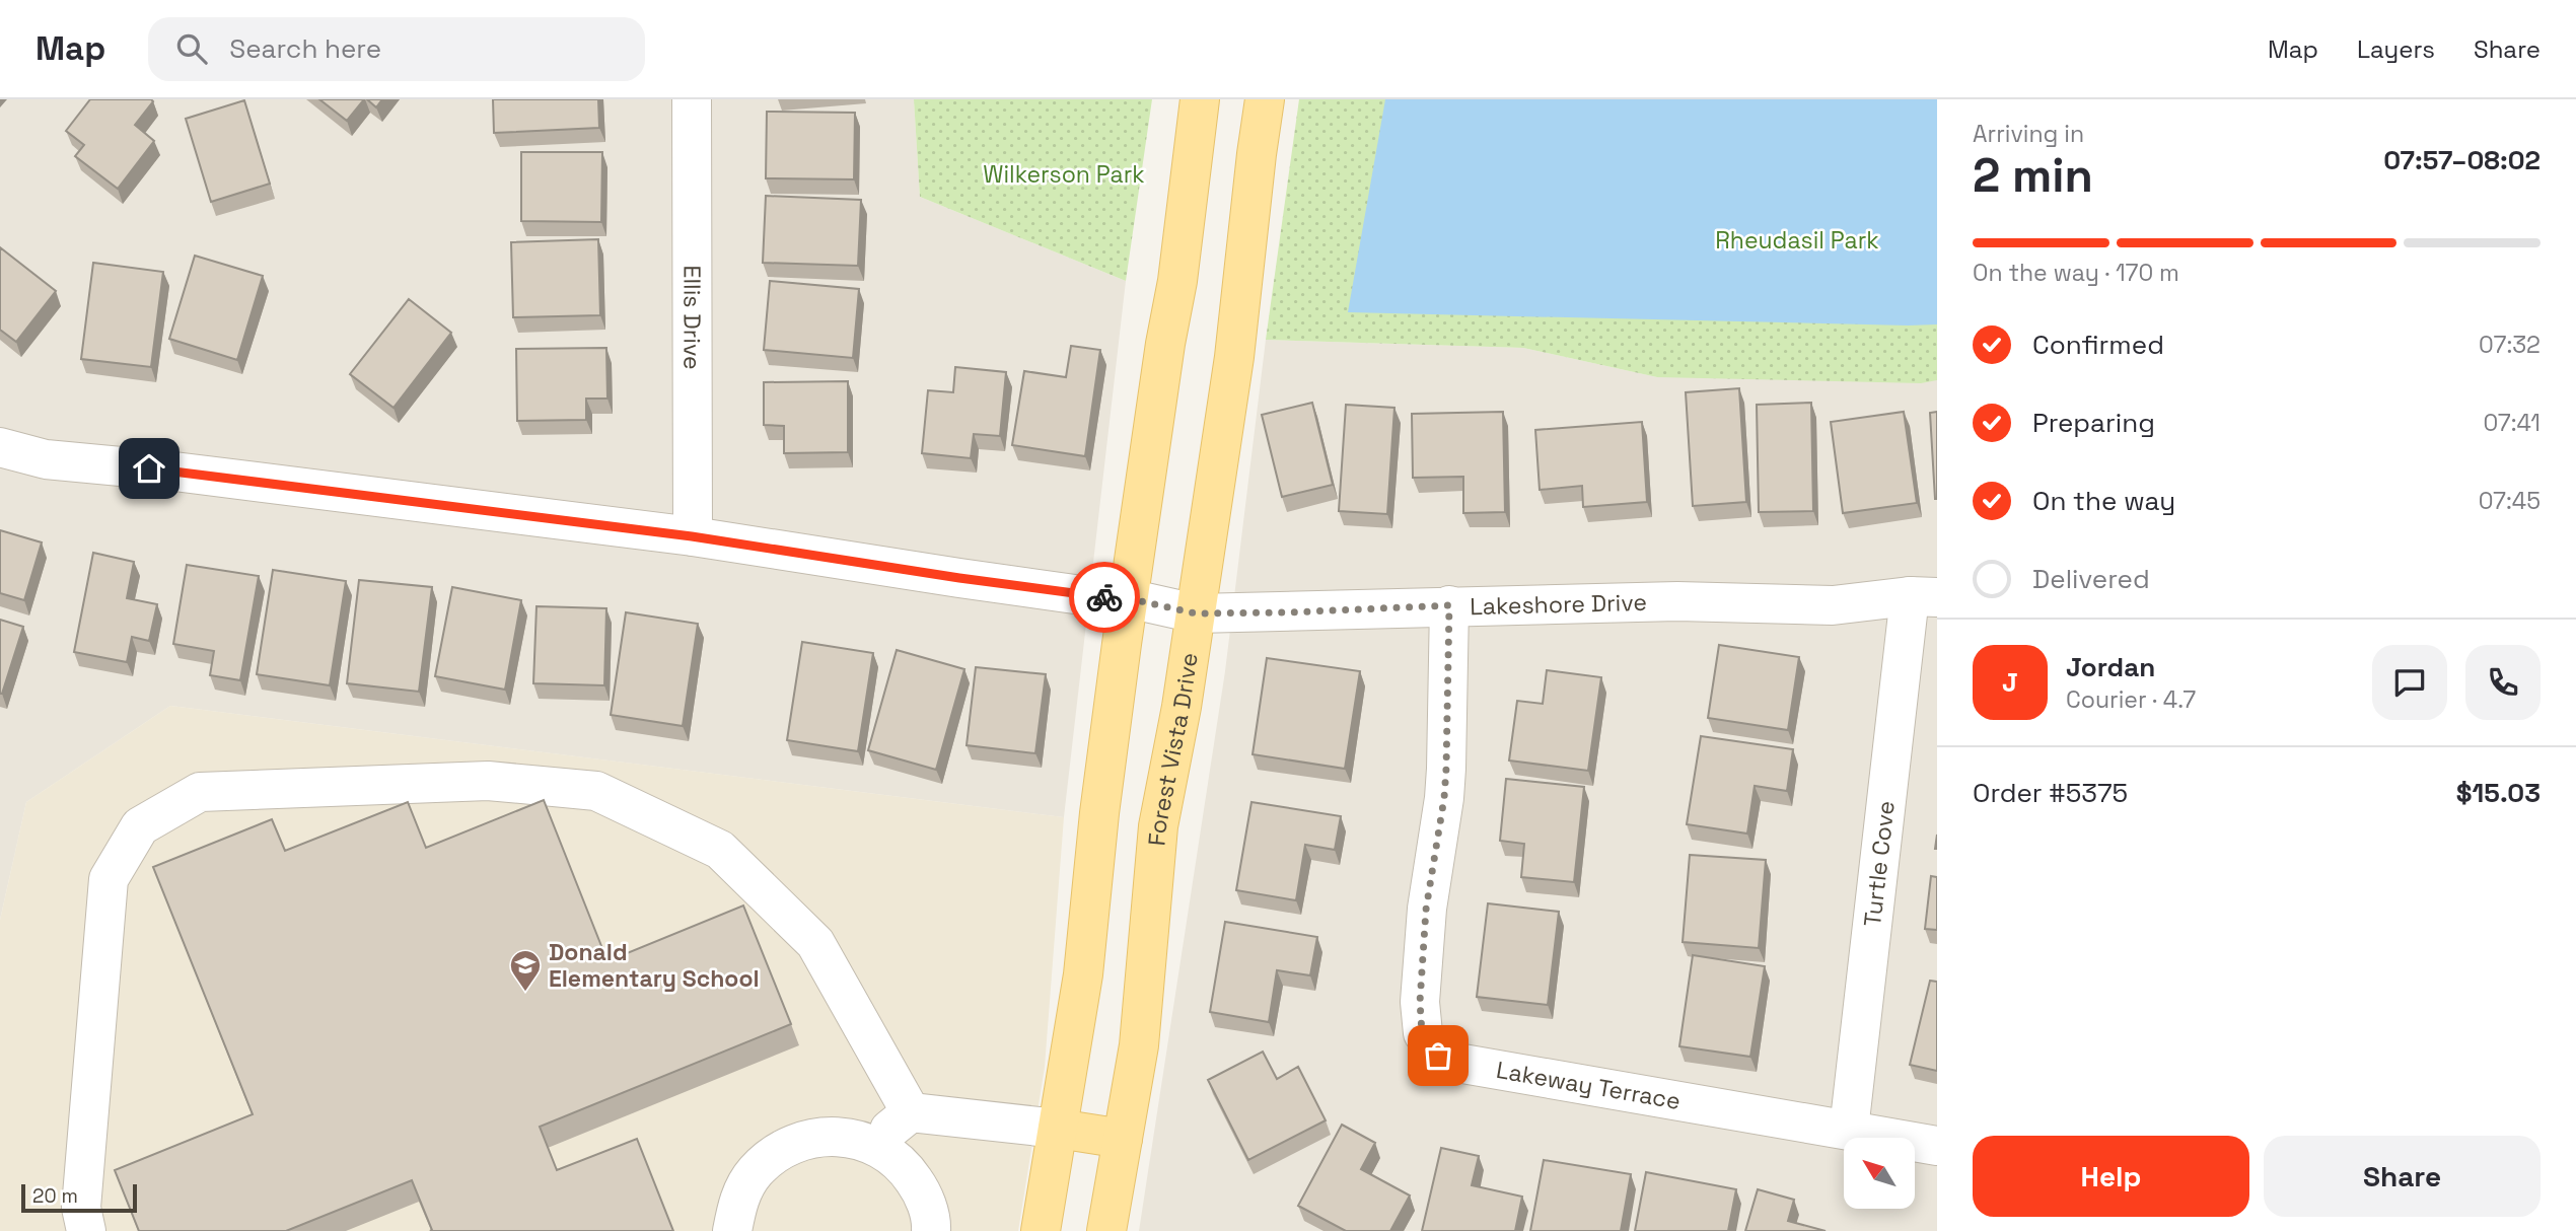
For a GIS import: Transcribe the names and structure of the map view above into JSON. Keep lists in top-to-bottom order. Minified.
{"streets":{"main road":["Forest Vista Drive"],"street":["Ellis Drive","Lakeshore Drive","Turtle Cove","Lakeway Terrace"]},"crossings":[["Ellis Drive","Lakeshore Drive"],["Lakeshore Drive","Forest Vista Drive"],["Lakeshore Drive","Turtle Cove"],["Lakeshore Drive","Lakeway Terrace"],["Turtle Cove","Lakeway Terrace"]],"parks":["Wilkerson Park","Rheudasil Park"],"places":{"school or university":["Donald Elementary School"]},"scale_bar":"20 m","north":"top left","page":{"header":"Map","search":"Search here","nav":["Map","Layers","Share"],"heading":["2 min","Arriving in","07:57–08:02"],"panel":["Jordan","Courier · 4.7","Order #5375","$15.03"],"bar":"On the way · 170 m","list":[["Confirmed","07:32"],["Preparing","07:41"],["On the way","07:45"],"Delivered"],"round":"J","buttons":["Help","Share"],"scale":"20 m"}}
